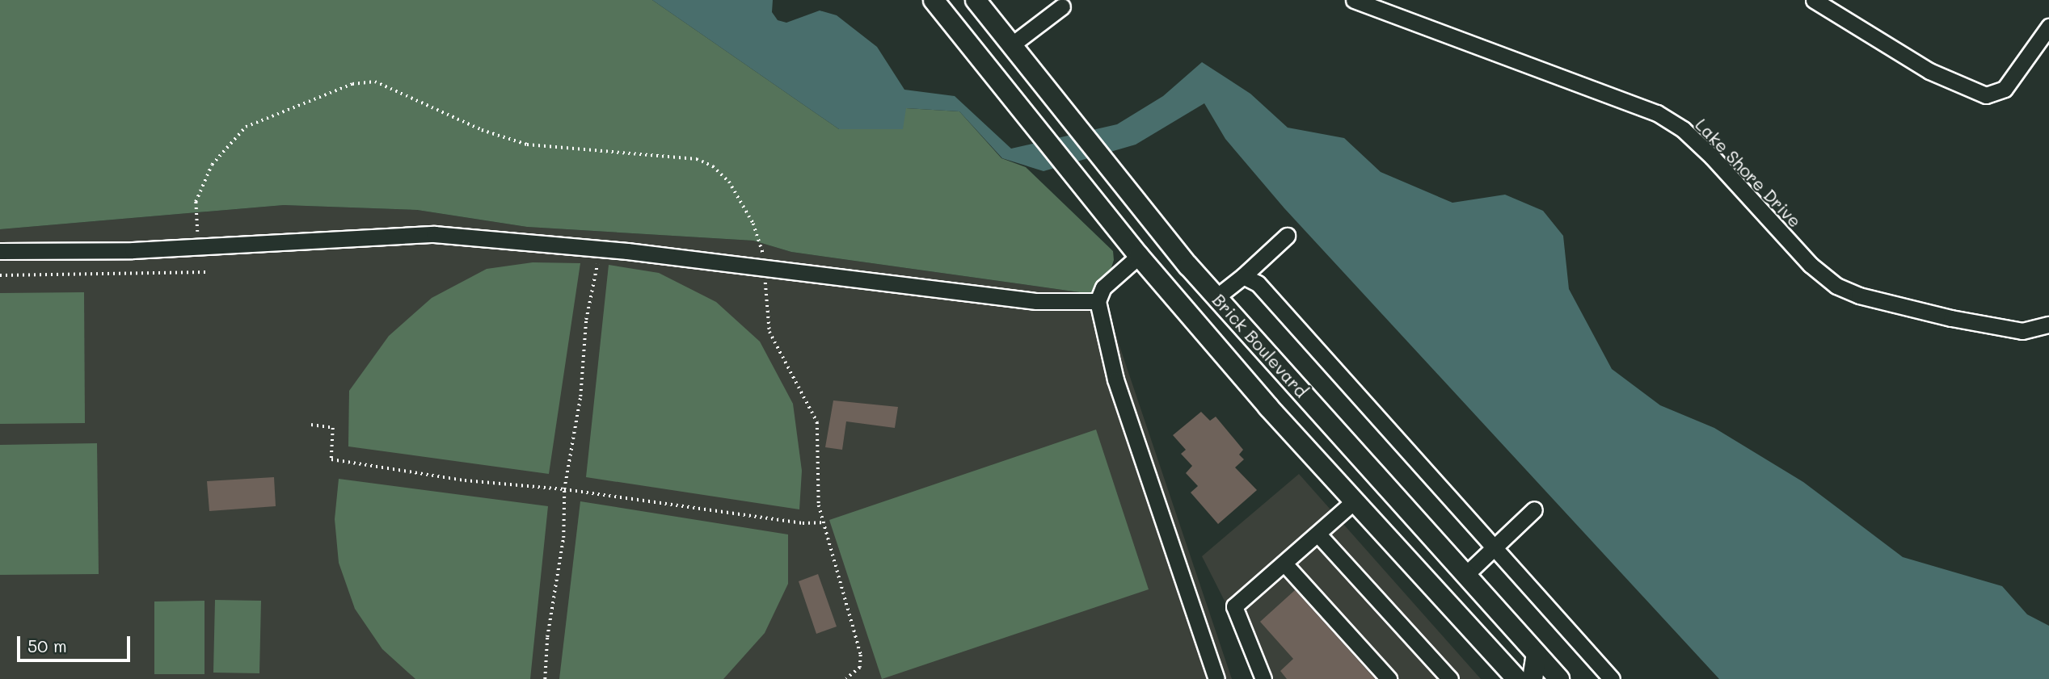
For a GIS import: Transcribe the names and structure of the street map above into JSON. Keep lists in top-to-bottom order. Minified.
{"streets":{"main road":["Brick Boulevard"],"street":["Lake Shore Drive"]},"scale_bar":"50 m"}
